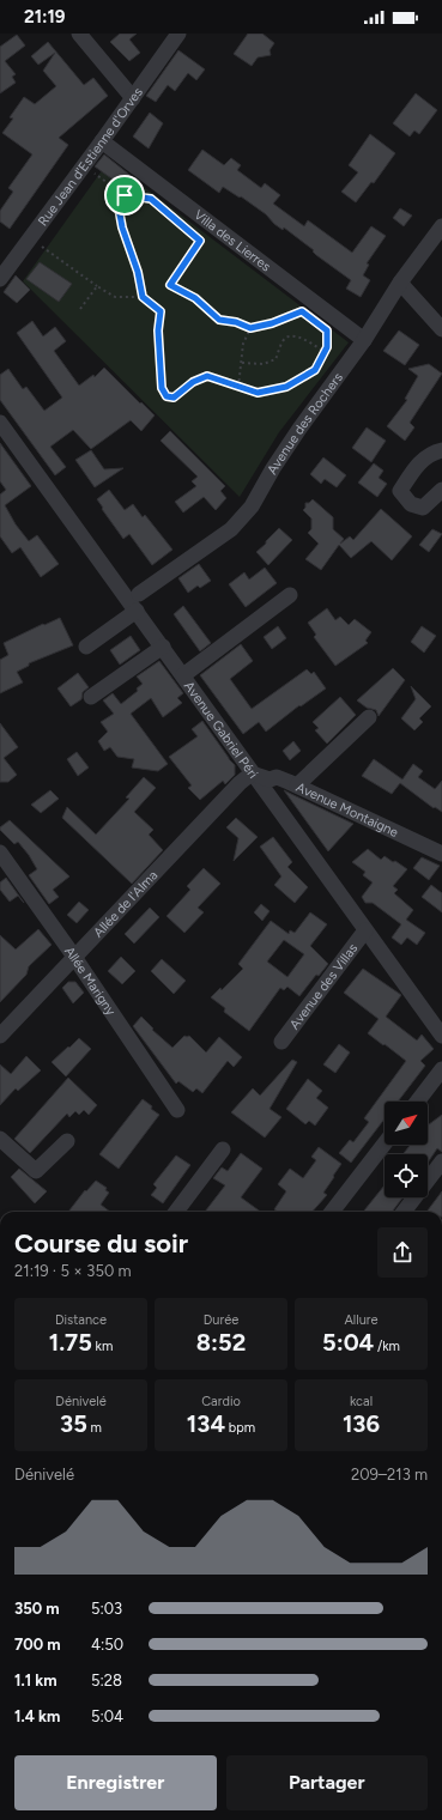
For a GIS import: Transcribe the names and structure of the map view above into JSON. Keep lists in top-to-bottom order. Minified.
{"streets":{"street":["Rue Jean d'Estienne d'Orves","Villa des Lierres","Avenue des Rochers","Avenue Gabriel Péri","Avenue Montaigne","Allée de l'Alma","Allée Marigny","Avenue des Villas"]},"crossings":[["Rue Jean d'Estienne d'Orves","Villa des Lierres"],["Villa des Lierres","Avenue des Rochers"],["Avenue Gabriel Péri","Avenue Montaigne"],["Avenue Gabriel Péri","Allée de l'Alma"],["Avenue Gabriel Péri","Avenue des Villas"],["Avenue Montaigne","Allée de l'Alma"],["Allée de l'Alma","Allée Marigny"]],"north":"top right","page":{"status":"21:19","heading":["Course du soir","21:19 · 5 × 350 m"],"stats":[["Distance","1.75 km"],["Durée","8:52"],["Allure","5:04 /km"],["Dénivelé","35 m"],["Cardio","134 bpm"],["kcal","136"]],"chart":["Dénivelé","209–213 m"],"list":[{"name":"350 m","note":"5:03"},{"name":"700 m","note":"4:50"},{"name":"1.1 km","note":"5:28"},{"name":"1.4 km","note":"5:04"}],"buttons":["Enregistrer","Partager"]}}
